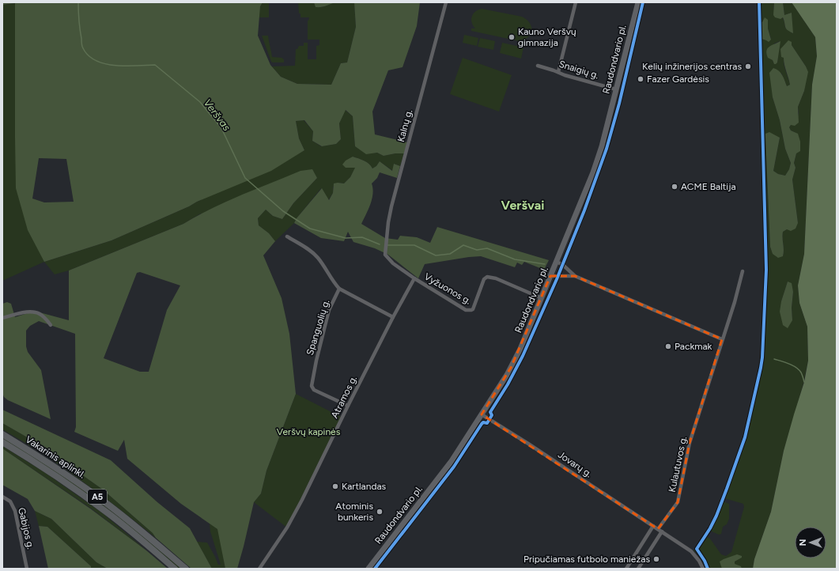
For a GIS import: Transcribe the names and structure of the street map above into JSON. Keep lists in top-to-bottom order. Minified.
{"streets":{"highway":["Vakarinis aplinkl.","A5"],"main road":["Raudondvario pl."],"street":["Snaigių g.","Kalnų g.","Vyžuonos g.","Spanguolių g.","Atramos g.","Jovarų g.","Kulautuvos g.","Gabijos g."]},"crossings":[["Raudondvario pl.","Snaigių g."],["Raudondvario pl.","Vyžuonos g."],["Raudondvario pl.","Jovarų g."],["Kalnų g.","Vyžuonos g."],["Kalnų g.","Atramos g."],["Vyžuonos g.","Atramos g."],["Spanguolių g.","Atramos g."],["Jovarų g.","Kulautuvos g."]],"districts":["Veršvai"],"water":["Veršvas"],"parks":["Veršvų kapinės"],"places":["Kauno Veršvų gimnazija","Kelių inžinerijos centras","Fazer Gardėsis","ACME Baltija","Packmak","Kartlandas","Atominis bunkeris","Pripučiamas futbolo maniežas"],"north":"left"}
